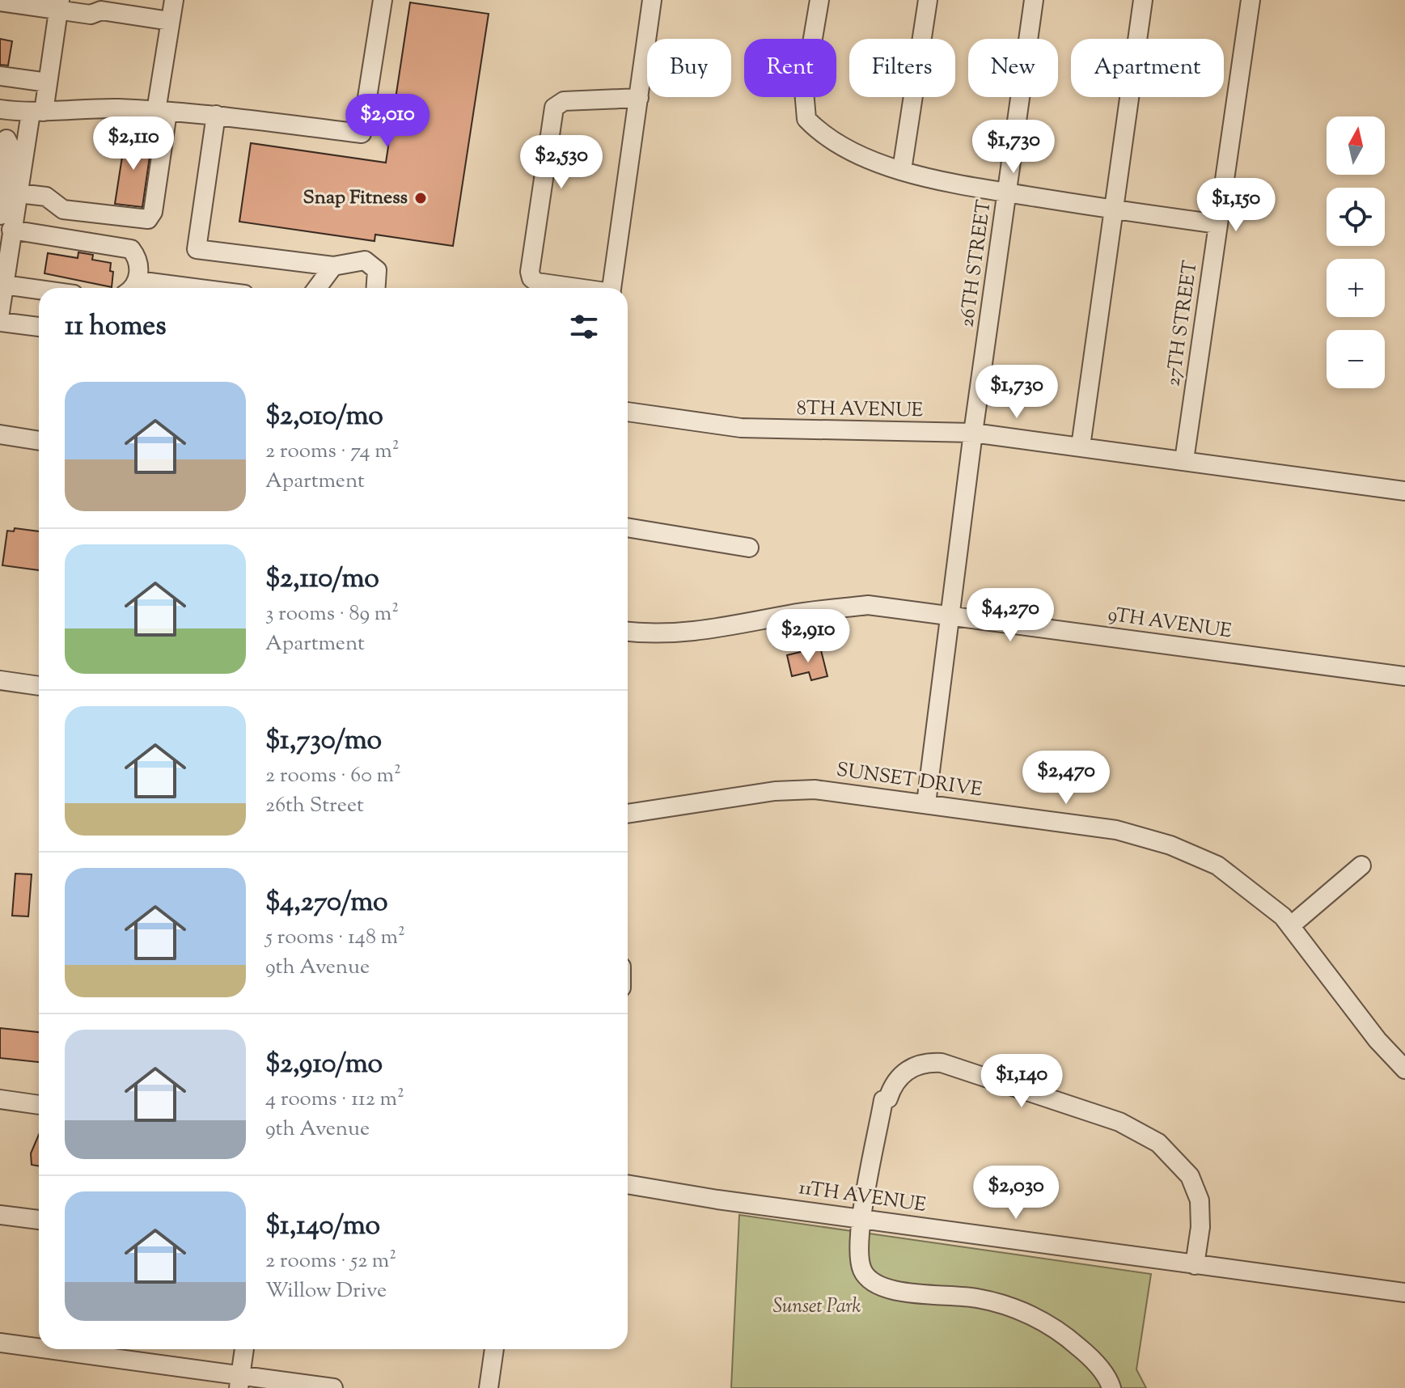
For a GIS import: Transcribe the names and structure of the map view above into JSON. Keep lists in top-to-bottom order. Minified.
{"streets":{"street":["26TH STREET","27TH STREET","8TH AVENUE","9TH AVENUE","SUNSET DRIVE","11TH AVENUE"]},"crossings":[["26TH STREET","8TH AVENUE"],["26TH STREET","9TH AVENUE"],["26TH STREET","SUNSET DRIVE"],["27TH STREET","8TH AVENUE"]],"parks":["Sunset Park"],"places":["Snap Fitness"],"north":"top","page":{"chip":["Buy","Rent","Filters","New","Apartment"],"price":["$2,010","$2,110","$1,730","$2,530","$1,150","$1,730","$4,270","$2,910","$2,470","$1,140","$2,030"],"map_buttons":["+","−"],"heading":"11 homes","list":[{"name":"$2,010/mo","note":"2 rooms · 74 m² · Apartment"},{"name":"$2,110/mo","note":"3 rooms · 89 m² · Apartment"},{"name":"$1,730/mo","note":"2 rooms · 60 m² · 26th Street"},{"name":"$4,270/mo","note":"5 rooms · 148 m² · 9th Avenue"},{"name":"$2,910/mo","note":"4 rooms · 112 m² · 9th Avenue"},{"name":"$1,140/mo","note":"2 rooms · 52 m² · Willow Drive"}]}}
